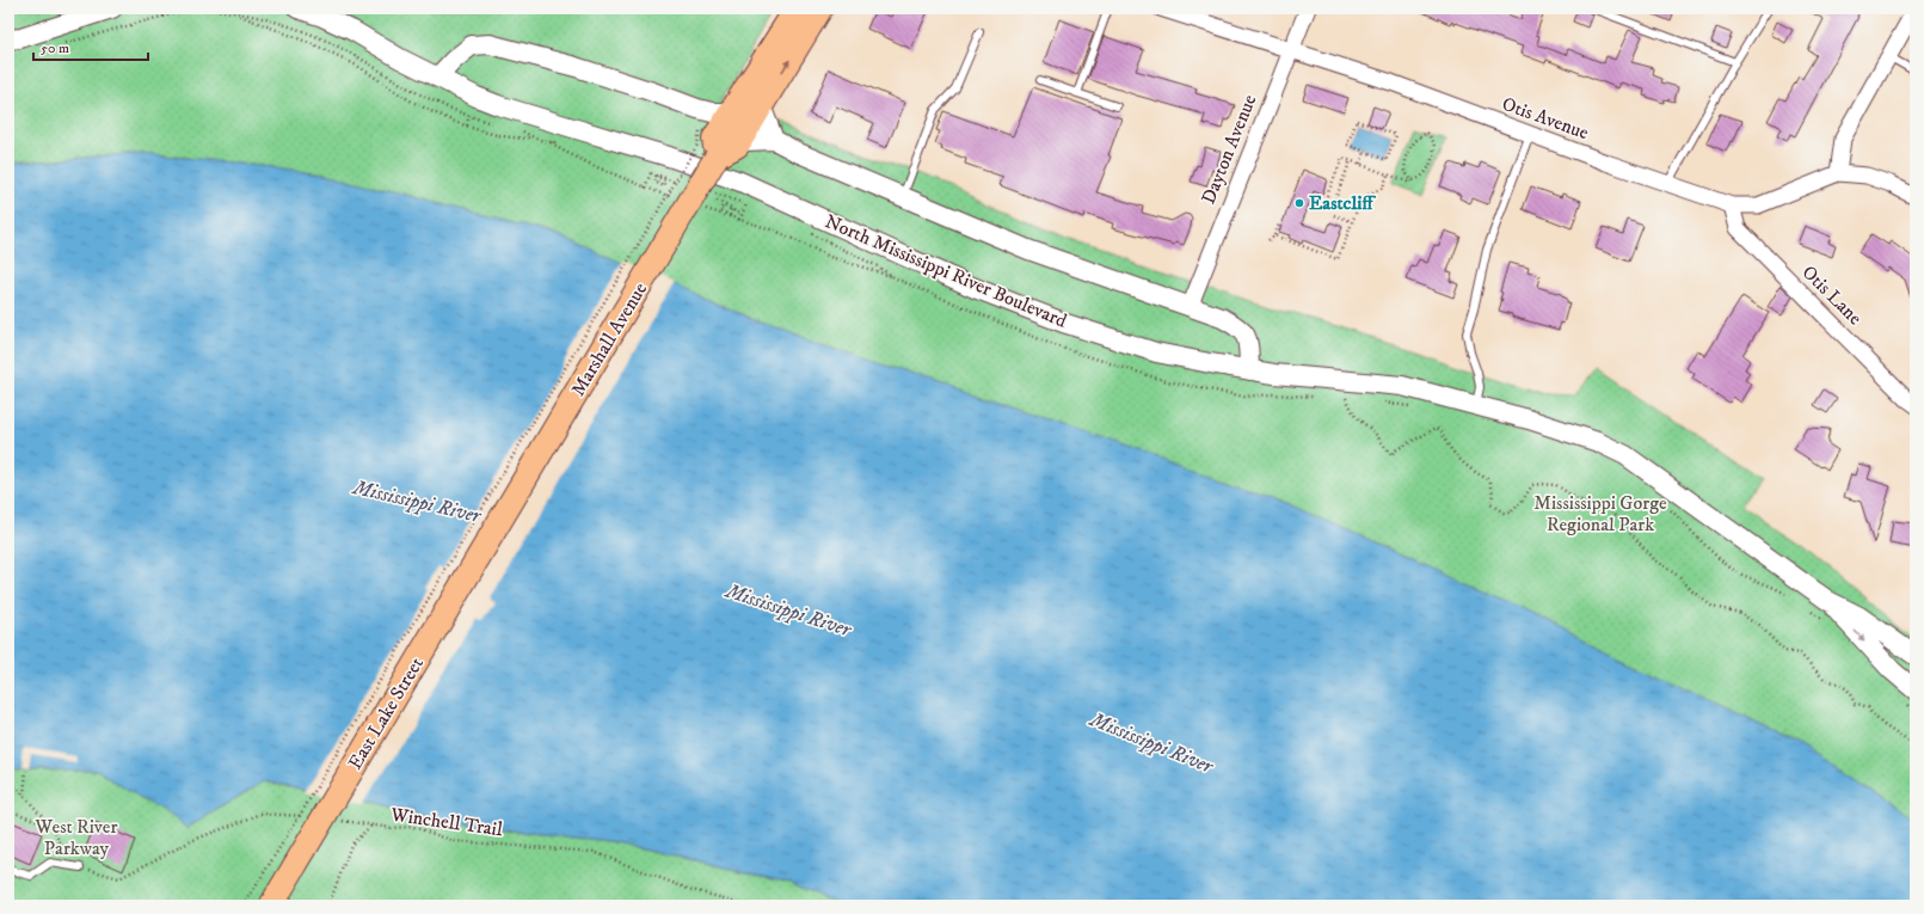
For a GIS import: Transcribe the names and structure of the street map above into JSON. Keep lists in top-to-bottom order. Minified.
{"streets":{"main road":["Marshall Avenue","East Lake Street"],"street":["Otis Avenue","Dayton Avenue","North Mississippi River Boulevard","Otis Lane"],"path":["Winchell Trail"]},"crossings":[["Otis Avenue","Dayton Avenue"],["Otis Avenue","Otis Lane"],["Marshall Avenue","East Lake Street"]],"water":["Mississippi River"],"parks":["Mississippi Gorge Regional Park","West River Parkway"],"places":["Eastcliff"],"scale_bar":"50 m"}
